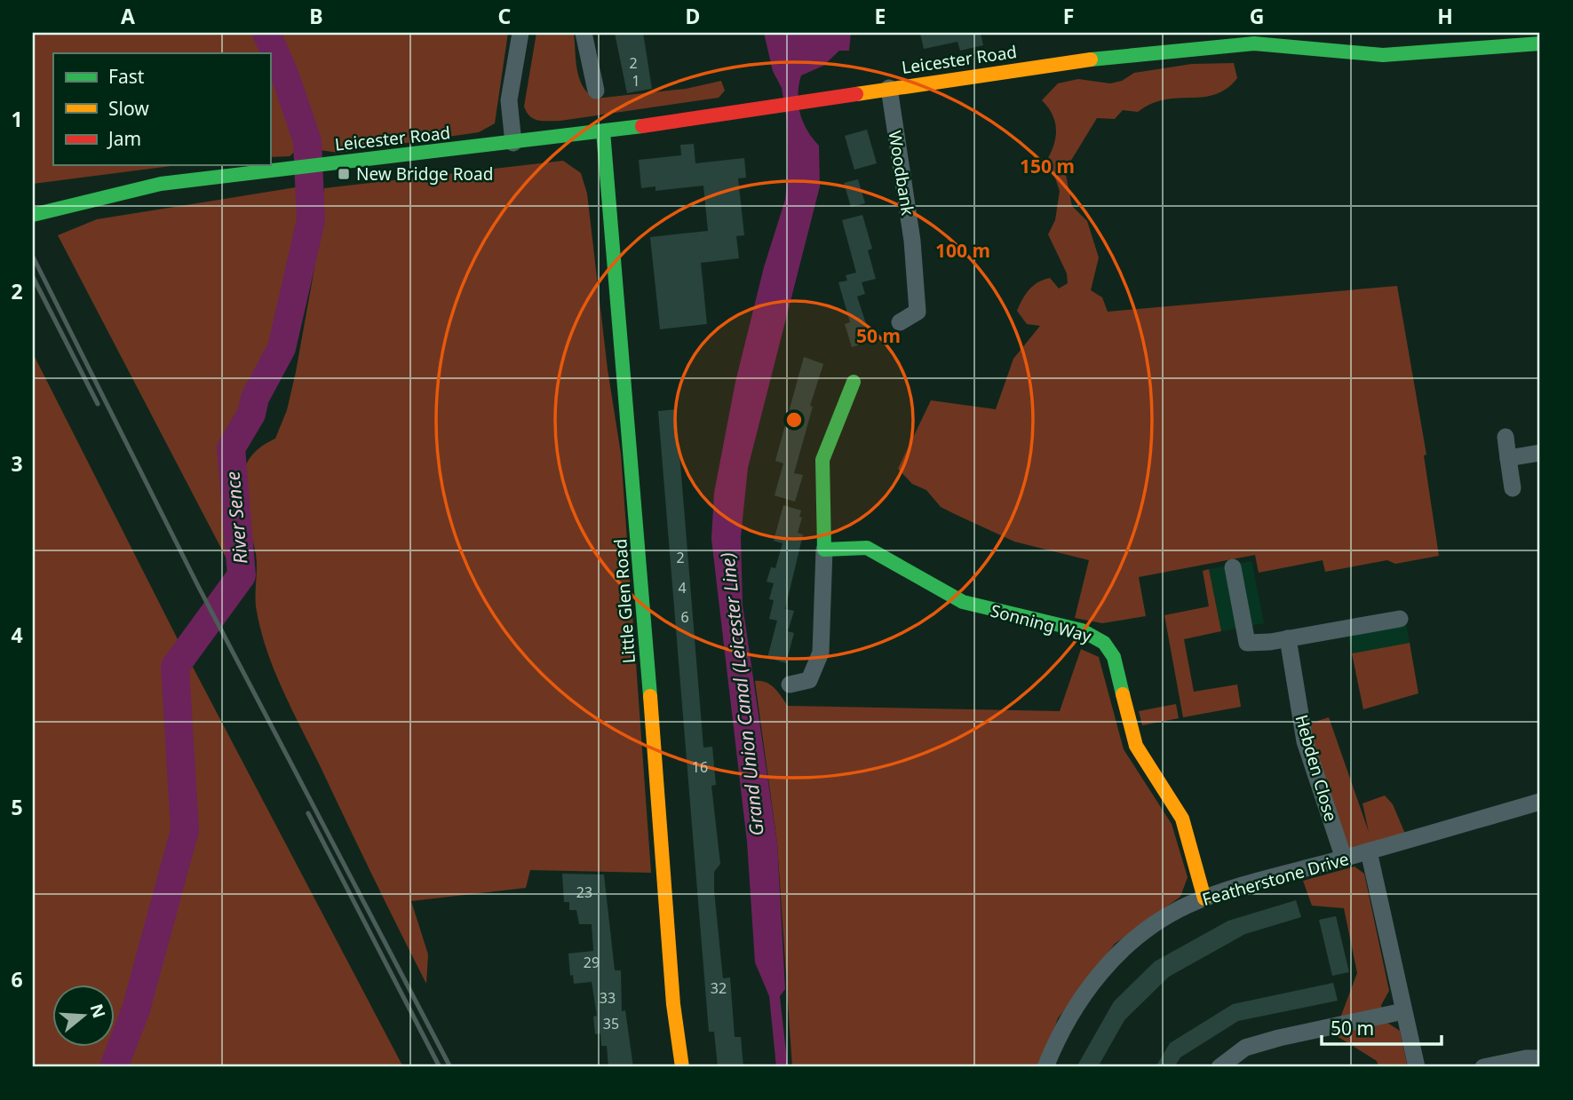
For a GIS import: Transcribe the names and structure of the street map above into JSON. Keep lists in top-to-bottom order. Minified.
{"streets":{"main road":["Leicester Road","Little Glen Road","Sonning Way"],"street":["Woodbank","Hebden Close","Featherstone Drive"]},"crossings":[["Leicester Road","Woodbank"],["Leicester Road","Little Glen Road"],["Sonning Way","Featherstone Drive"],["Hebden Close","Featherstone Drive"]],"water":["River Sence","Grand Union Canal (Leicester Line)"],"places":{"transit":["New Bridge Road"]},"house_numbers":["2","1","2","4","6","16","23","29","32","33","35"],"legend":["Fast","Slow","Jam"],"scale_bar":"50 m","north":"right","grid":{"columns":["A","B","C","D","E","F","G","H"],"rows":["1","2","3","4","5","6"]},"rings":["150 m","100 m","50 m"]}
